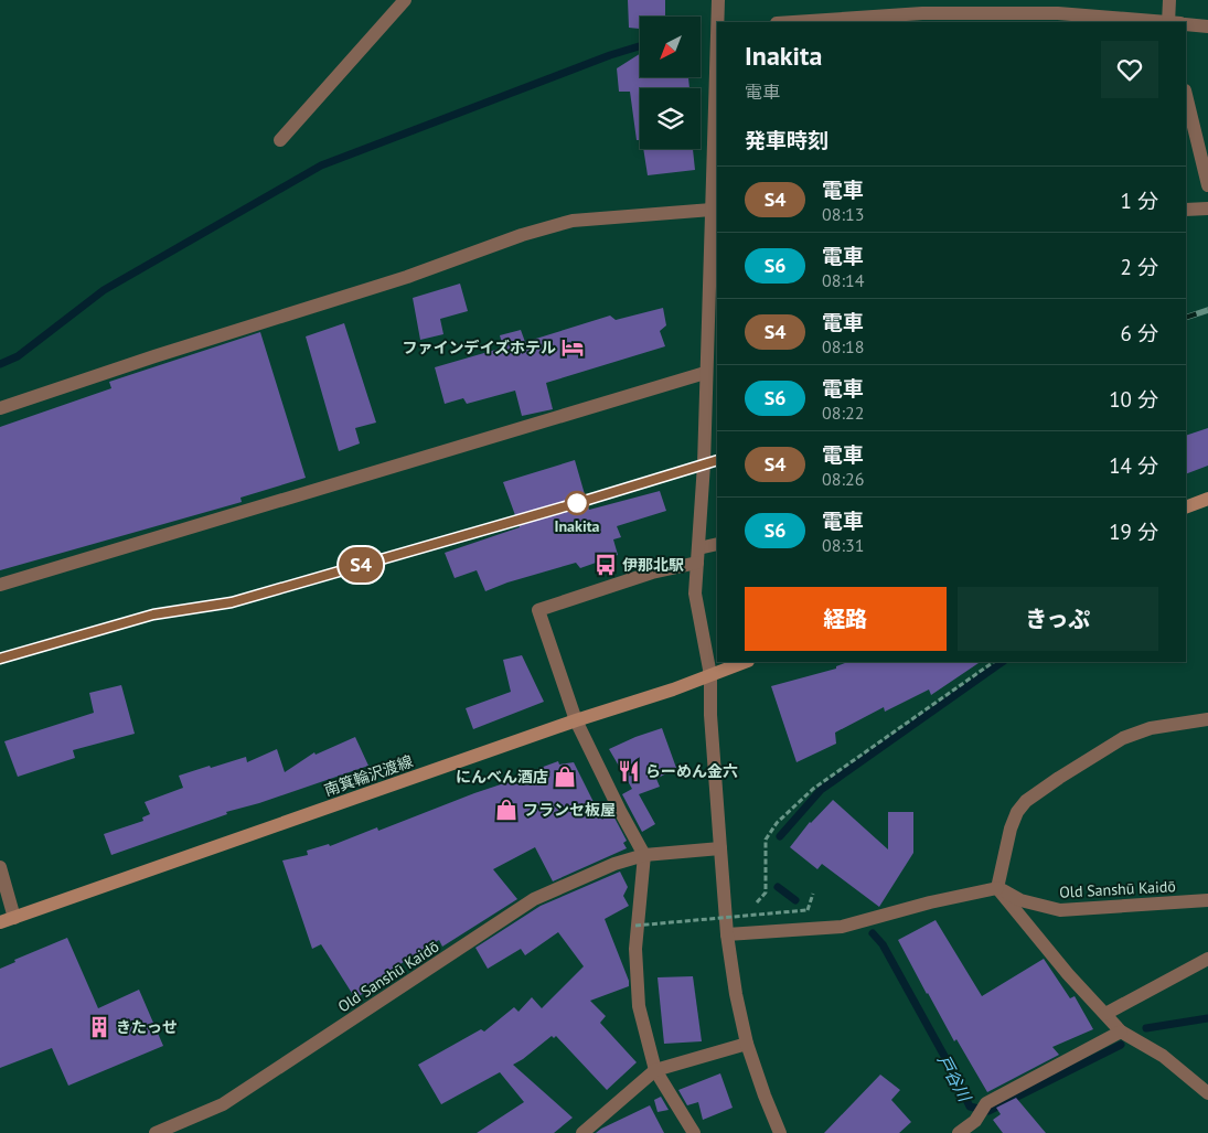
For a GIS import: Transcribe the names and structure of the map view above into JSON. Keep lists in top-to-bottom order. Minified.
{"streets":{"main road":["南箕輪沢渡線"],"street":["Old Sanshū Kaidō"]},"water":["戸谷川"],"places":{"hotel":["ファインデイズホテル"],"other":["Inakita"],"bus stop":["伊那北駅"],"restaurant":["らーめん金六"],"shop":["にんべん酒店","フランセ板屋"],"building":["きたっせ"]},"north":"bottom left","page":{"on_map":"S4","heading":[["Inakita","電車"],"発車時刻"],"list":[{"mark":"S4","name":"電車","note":"08:13","value":"1 分"},{"mark":"S6","name":"電車","note":"08:14","value":"2 分"},{"mark":"S4","name":"電車","note":"08:18","value":"6 分"},{"mark":"S6","name":"電車","note":"08:22","value":"10 分"},{"mark":"S4","name":"電車","note":"08:26","value":"14 分"},{"mark":"S6","name":"電車","note":"08:31","value":"19 分"}],"buttons":["経路","きっぷ"]}}
